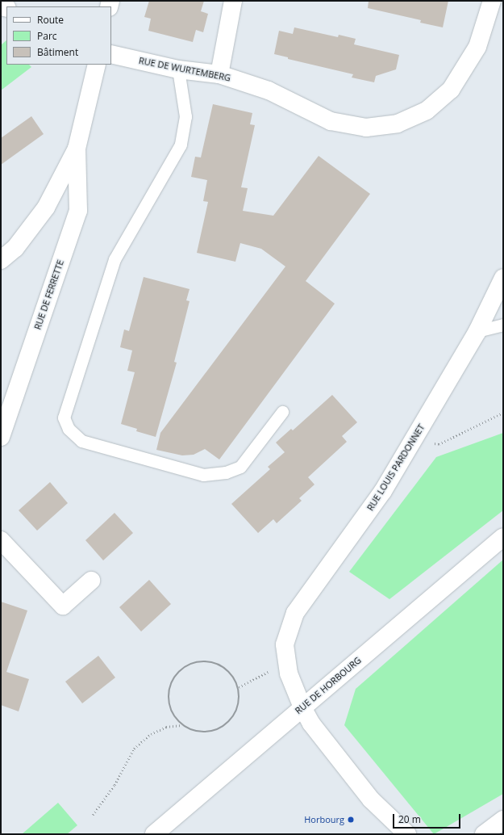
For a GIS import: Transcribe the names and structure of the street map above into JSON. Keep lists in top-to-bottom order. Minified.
{"streets":{"street":["RUE DE WURTEMBERG","RUE DE FERRETTE","RUE LOUIS PARDONNET","RUE DE HORBOURG"]},"crossings":[["RUE LOUIS PARDONNET","RUE DE HORBOURG"]],"places":["Horbourg"],"legend":["Route","Parc","Bâtiment"],"scale_bar":"20 m"}
